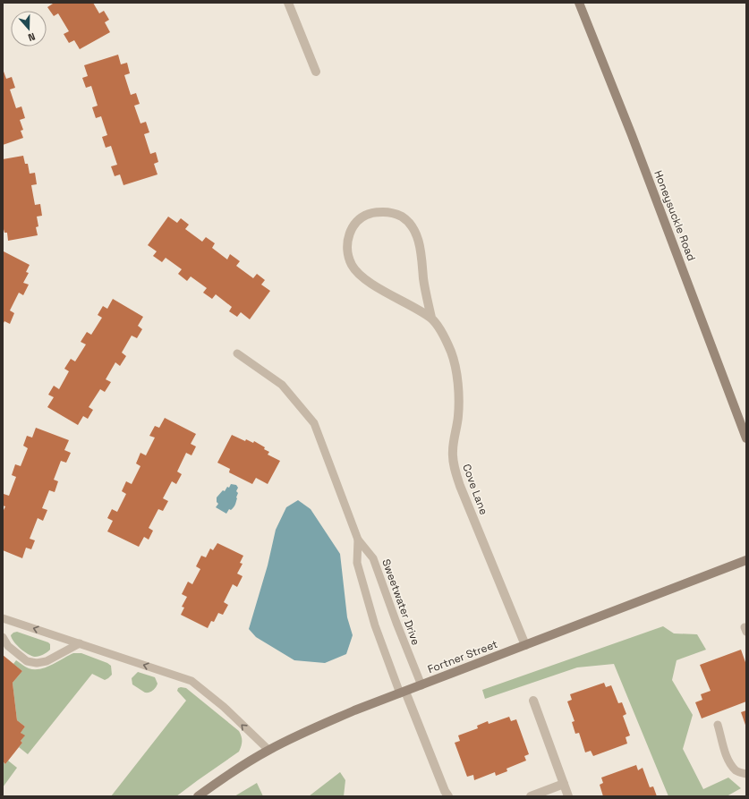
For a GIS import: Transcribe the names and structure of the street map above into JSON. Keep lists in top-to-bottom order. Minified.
{"streets":{"street":["Honeysuckle Road","Cove Lane","Fortner Street"],"lane":["Sweetwater Drive"]},"crossings":[["Cove Lane","Fortner Street"],["Sweetwater Drive","Fortner Street"]],"north":"bottom"}
